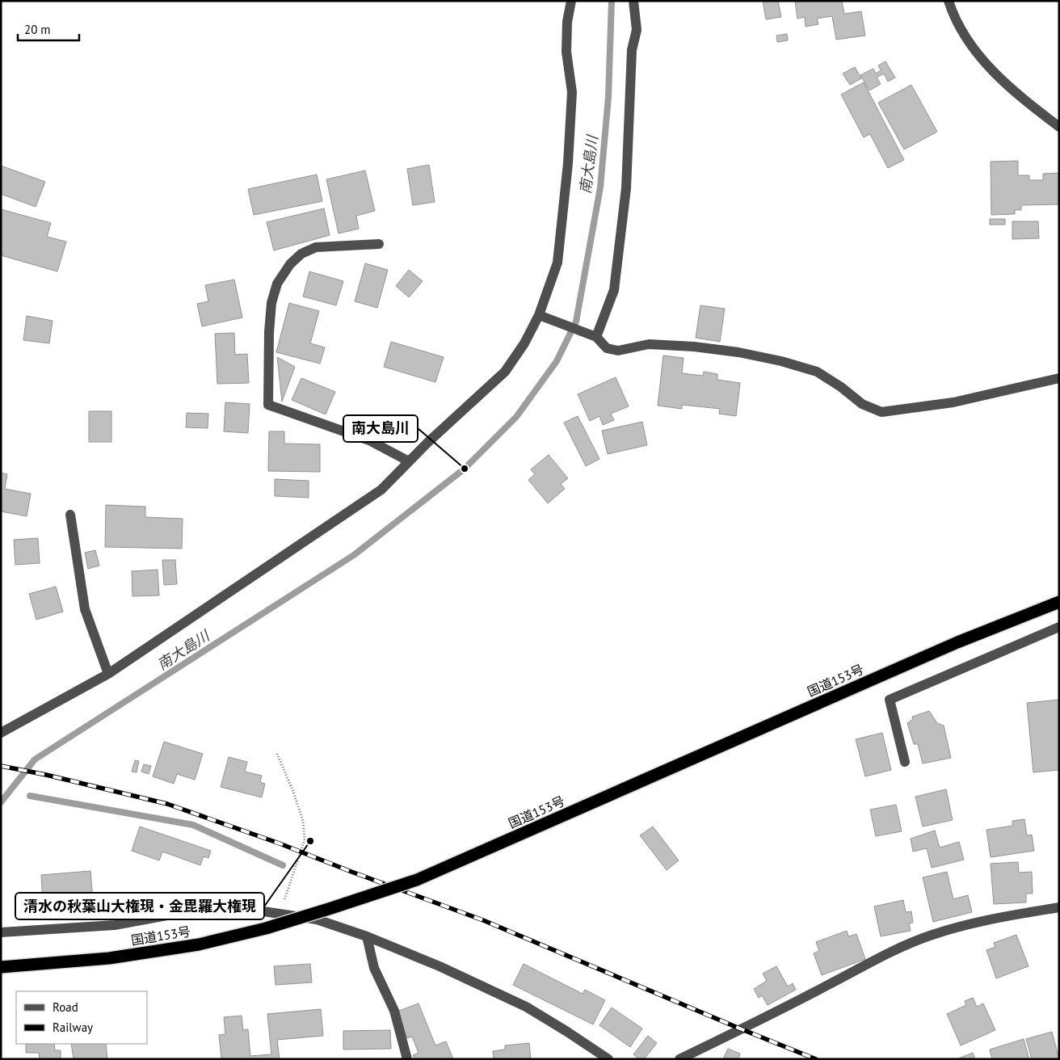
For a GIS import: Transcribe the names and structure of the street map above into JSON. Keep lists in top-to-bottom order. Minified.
{"streets":{"highway":["国道153号"]},"water":["南大島川"],"places":["南大島川","清水の秋葉山大権現・金毘羅大権現"],"legend":["Road","Railway"],"scale_bar":"20 m"}
